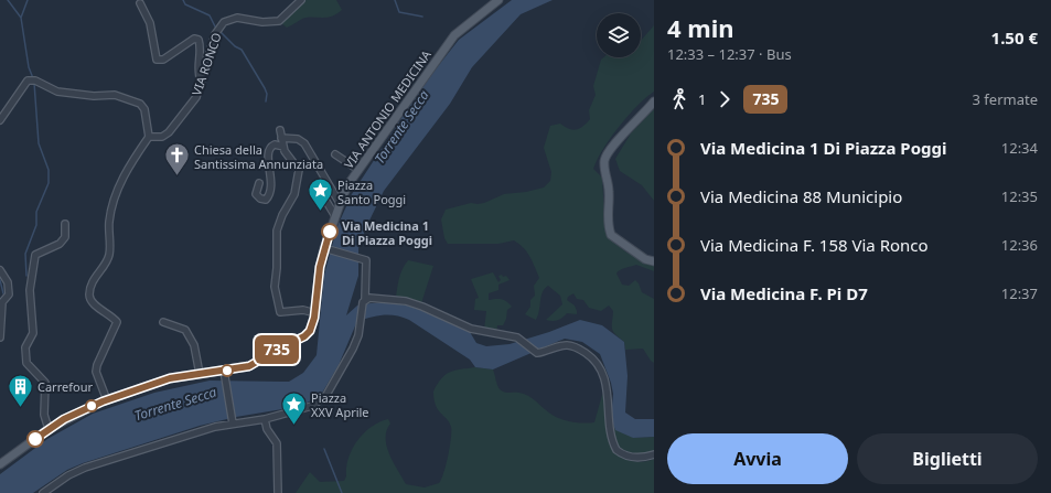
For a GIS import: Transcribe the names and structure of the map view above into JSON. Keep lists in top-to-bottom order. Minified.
{"streets":{"main road":["VIA ANTONIO MEDICINA"],"street":["VIA RONCO"]},"water":["Torrente Secca"],"places":{"church":["Chiesa della Santissima Annunziata"],"place":["Piazza Santo Poggi","Piazza XXV Aprile"],"other":["Via Medicina 1 Di Piazza Poggi"],"building":["Carrefour"]},"lines":["bus line 735"],"page":{"on_map":"735","heading":["4 min","12:33 – 12:37 · Bus","1.50 €"],"legs":["1","735","3 fermate"],"list":[{"name":"Via Medicina 1 Di Piazza Poggi","value":"12:34"},{"name":"Via Medicina 88 Municipio","value":"12:35"},{"name":"Via Medicina F. 158 Via Ronco","value":"12:36"},{"name":"Via Medicina F. Pi D7","value":"12:37"}],"buttons":["Avvia","Biglietti"]}}
